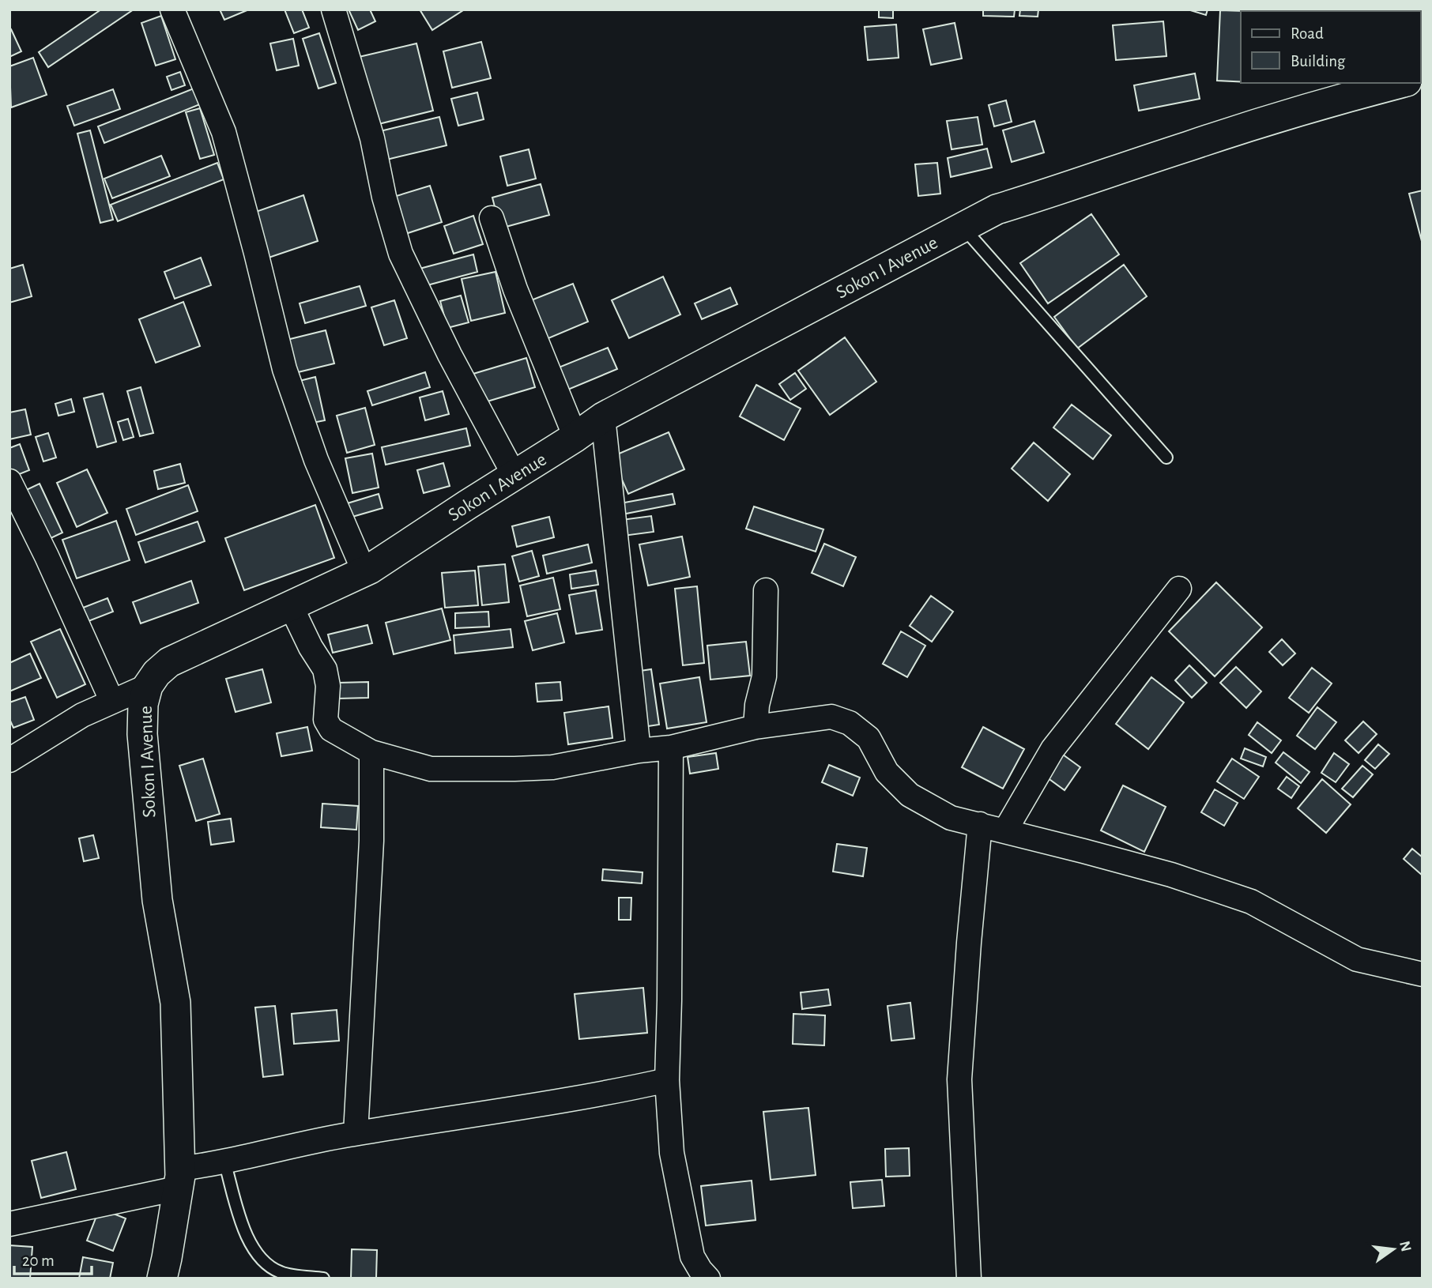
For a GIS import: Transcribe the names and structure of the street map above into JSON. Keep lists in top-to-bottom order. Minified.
{"streets":{"street":["Sokon I Avenue"]},"legend":["Road","Building"],"scale_bar":"20 m","north":"right"}
